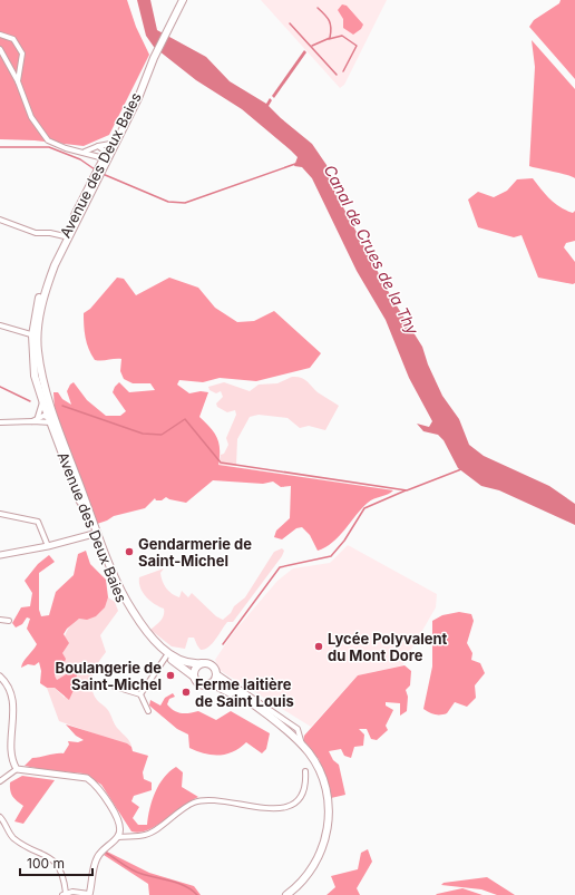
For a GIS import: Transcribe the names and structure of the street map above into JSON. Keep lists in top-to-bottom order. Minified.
{"streets":{"main road":["Avenue des Deux Baies"]},"water":["Canal de Crues de la Thy"],"places":["Gendarmerie de Saint-Michel","Lycée Polyvalent du Mont Dore","Boulangerie de Saint-Michel","Ferme laitière de Saint Louis"],"scale_bar":"100 m"}
